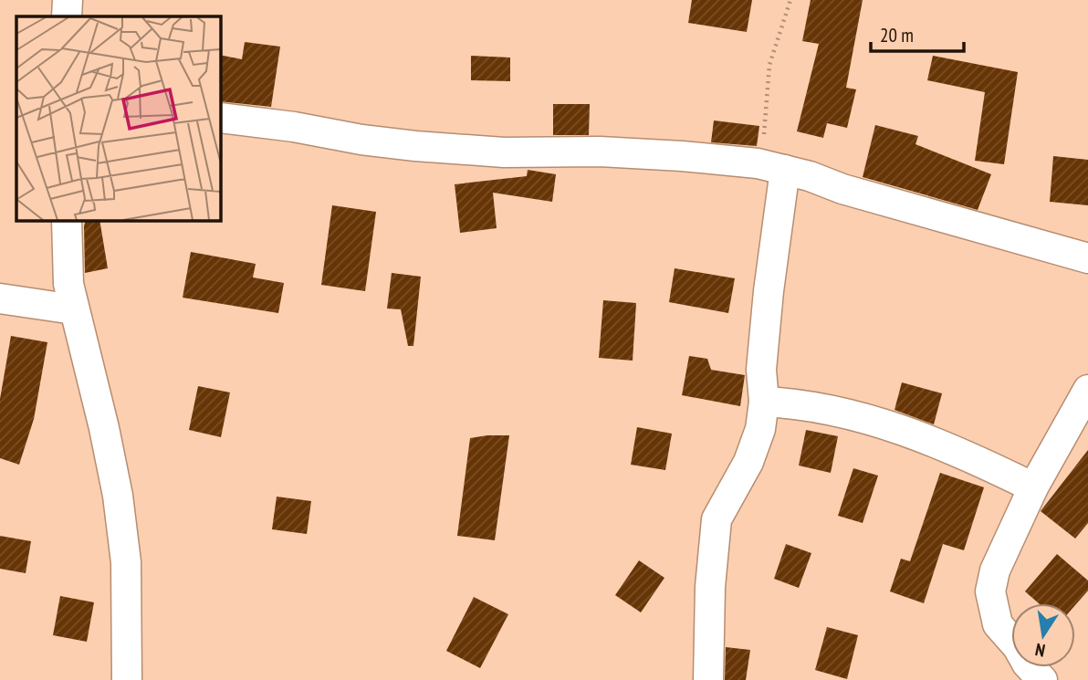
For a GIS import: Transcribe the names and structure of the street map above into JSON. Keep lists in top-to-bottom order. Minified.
{"scale_bar":"20 m","north":"bottom"}
